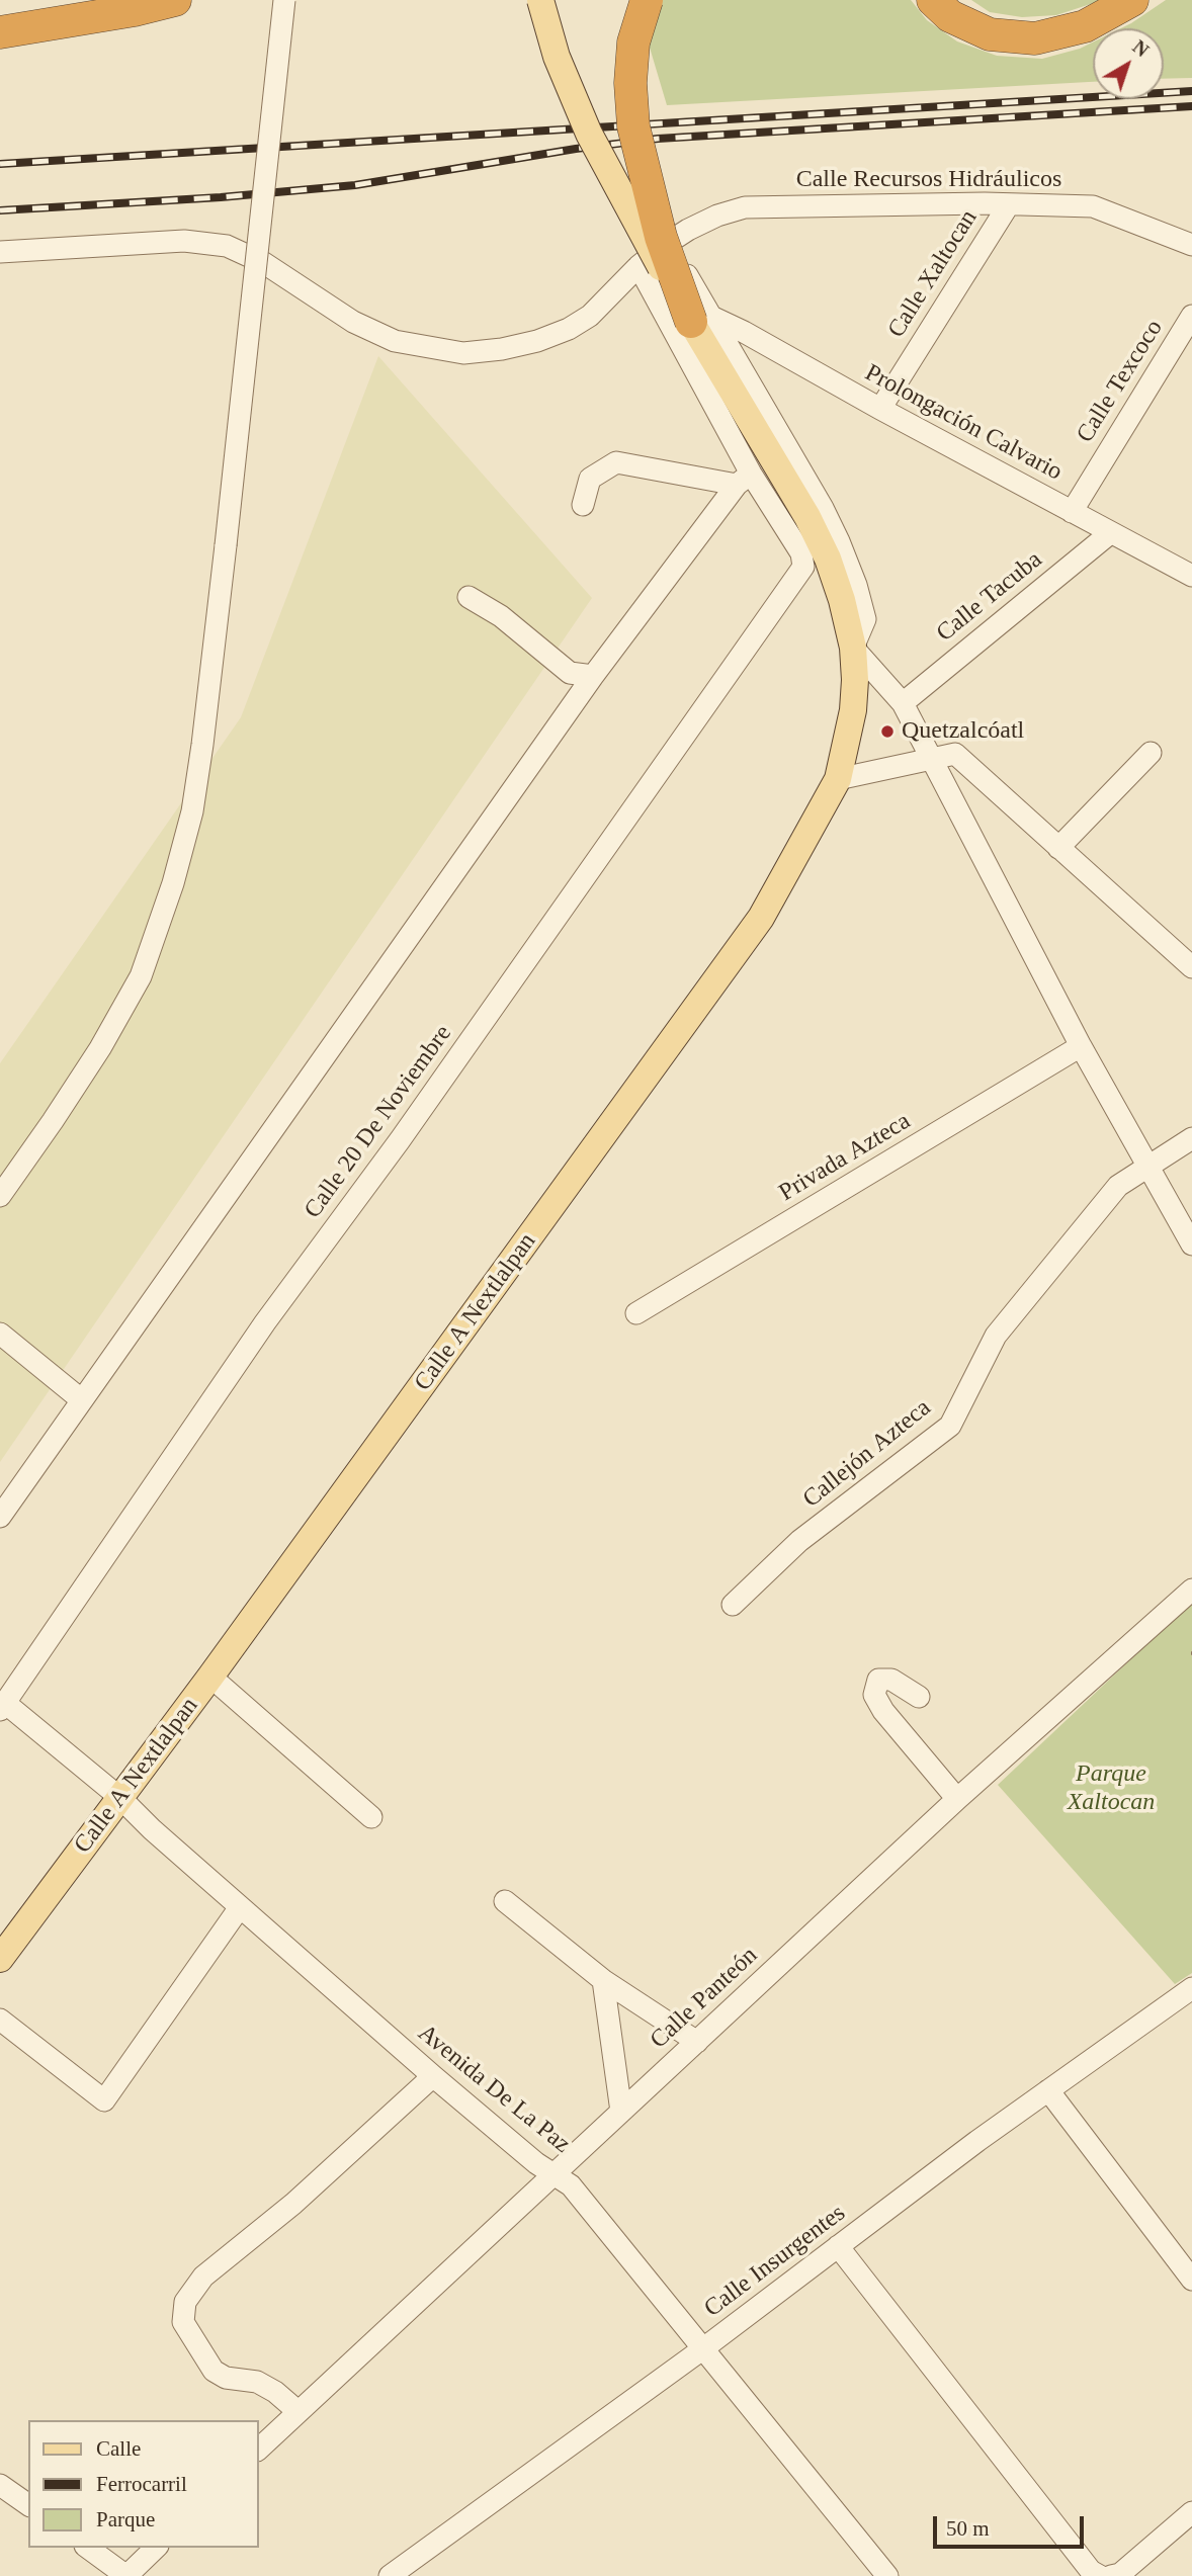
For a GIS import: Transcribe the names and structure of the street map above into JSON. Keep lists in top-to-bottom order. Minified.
{"streets":{"main road":["Calle A Nextlalpan"],"street":["Calle Recursos Hidráulicos","Calle Xaltocan","Calle Texcoco","Prolongación Calvario","Calle Tacuba","Calle 20 De Noviembre","Privada Azteca","Callejón Azteca","Calle Panteón","Avenida De La Paz","Calle Insurgentes"]},"crossings":[["Calle Recursos Hidráulicos","Calle Xaltocan"],["Calle Xaltocan","Prolongación Calvario"],["Calle Texcoco","Prolongación Calvario"],["Prolongación Calvario","Calle Tacuba"],["Prolongación Calvario","Calle A Nextlalpan"],["Calle 20 De Noviembre","Avenida De La Paz"],["Calle A Nextlalpan","Avenida De La Paz"],["Calle Panteón","Avenida De La Paz"],["Avenida De La Paz","Calle Insurgentes"]],"parks":["Parque Xaltocan"],"places":["Quetzalcóatl"],"legend":["Calle","Ferrocarril","Parque"],"scale_bar":"50 m","north":"top right"}
